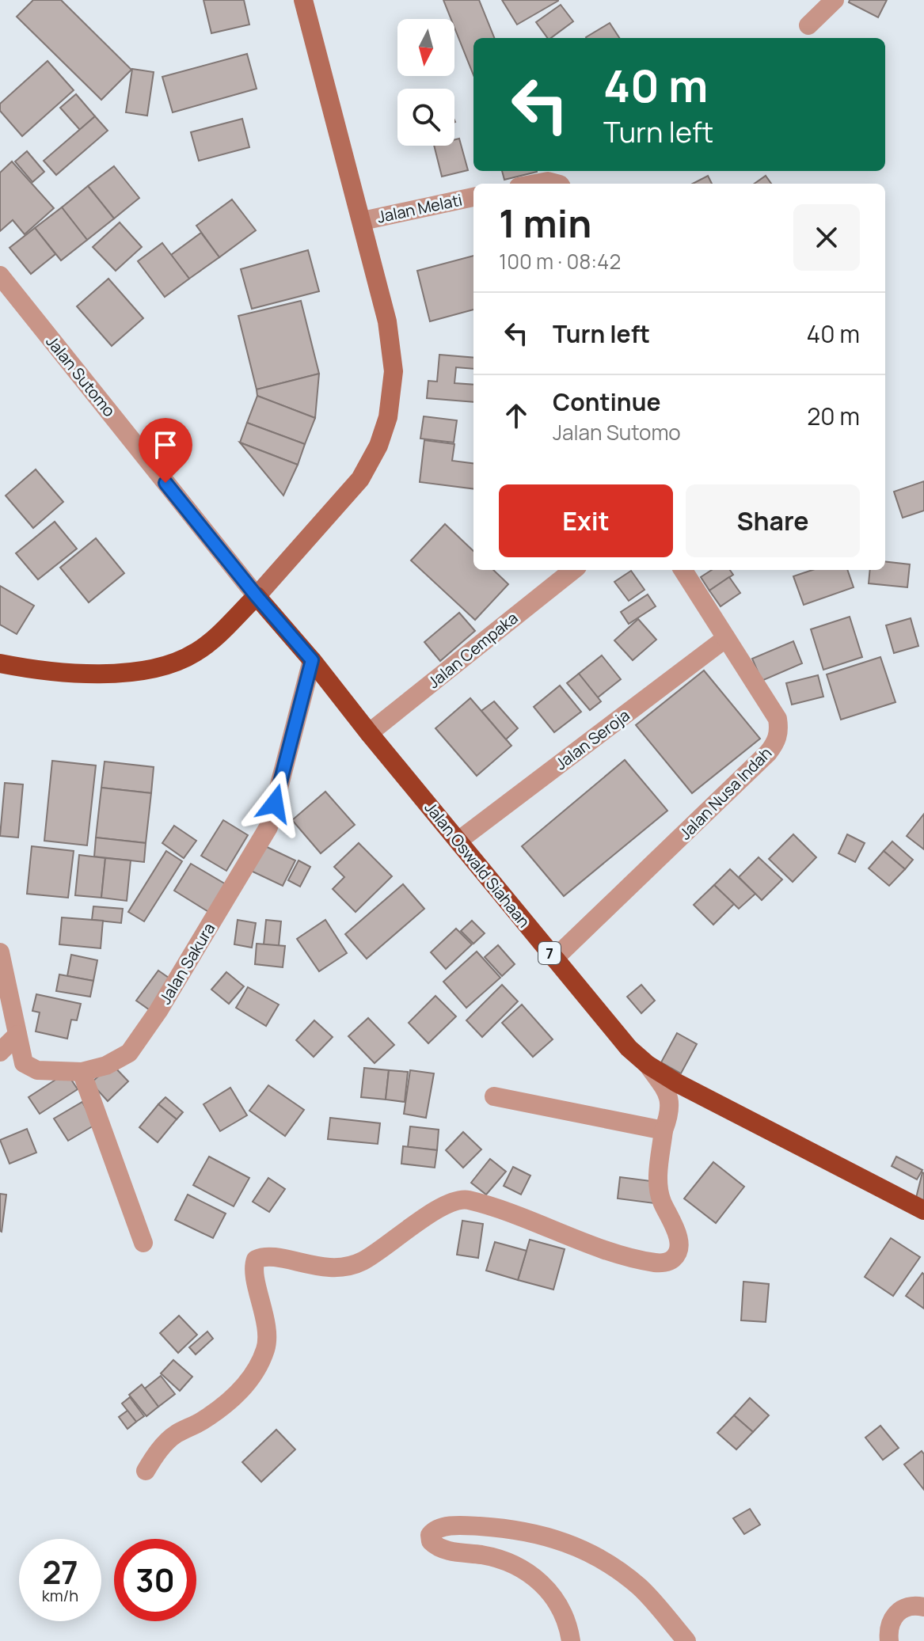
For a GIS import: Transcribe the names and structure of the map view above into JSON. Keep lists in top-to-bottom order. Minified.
{"streets":{"highway":["Jalan Oswald Siahaan","7"],"street":["Jalan Melati","Jalan Sutomo","Jalan Cempaka","Jalan Seroja","Jalan Nusa Indah","Jalan Sakura"]},"crossings":[["Jalan Sutomo","Jalan Oswald Siahaan"],["Jalan Cempaka","Jalan Oswald Siahaan"],["Jalan Seroja","Jalan Nusa Indah"],["Jalan Seroja","Jalan Oswald Siahaan"],["Jalan Nusa Indah","Jalan Oswald Siahaan"],["Jalan Oswald Siahaan","Jalan Sakura"]],"north":"bottom","page":{"turn":["40 m","Turn left"],"heading":["1 min","100 m · 08:42"],"list":[{"name":"Turn left","value":"40 m"},{"name":"Continue","note":"Jalan Sutomo","value":"20 m"}],"buttons":["Exit","Share"],"speed":"27 km/h","limit":"30"}}
